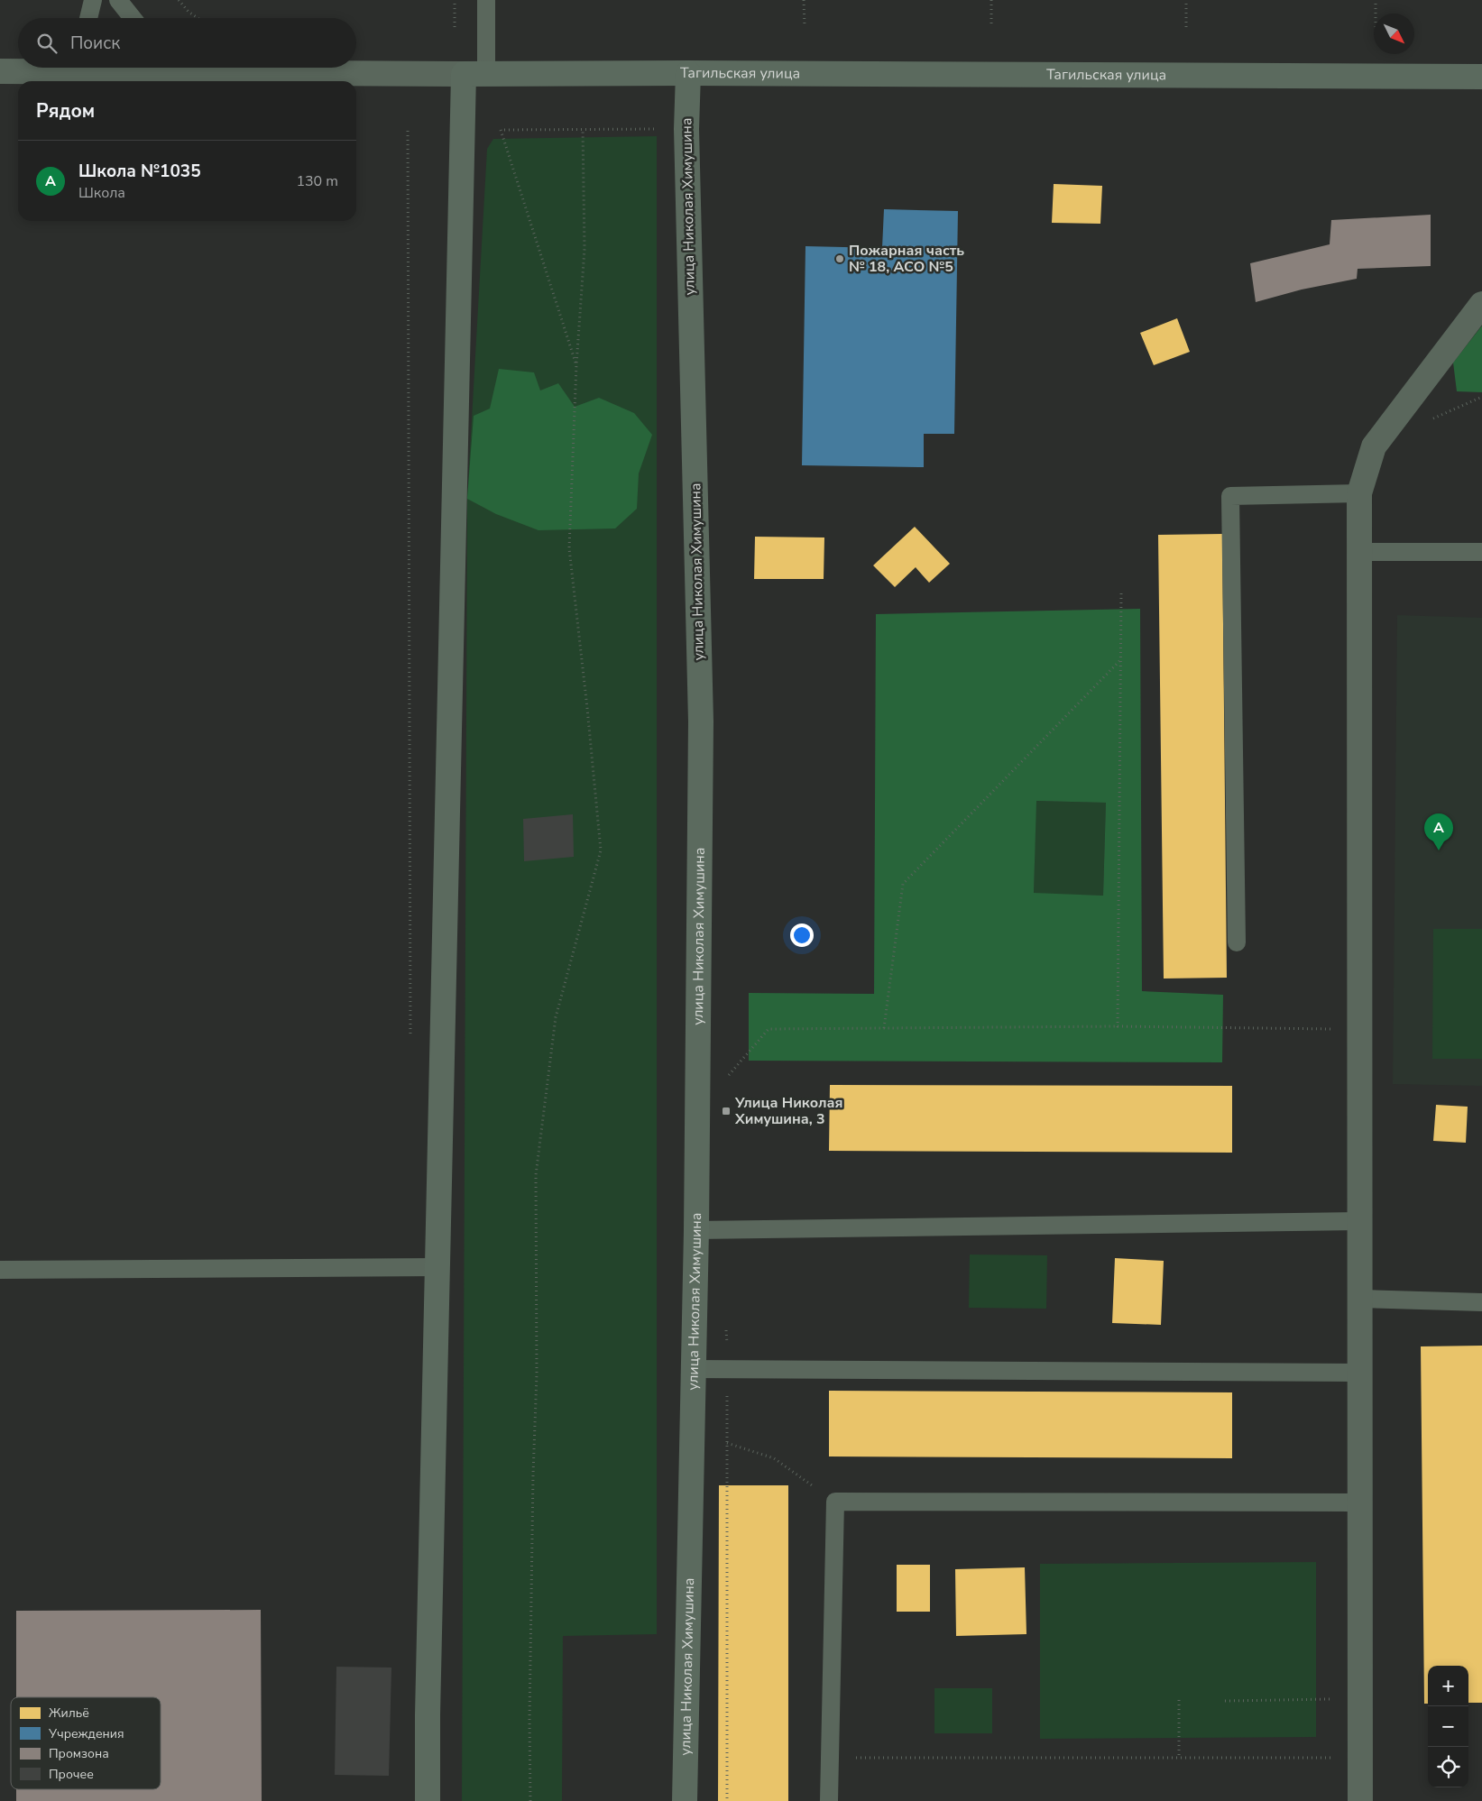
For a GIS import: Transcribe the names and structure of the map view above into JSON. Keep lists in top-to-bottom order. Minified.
{"streets":{"main road":["Тагильская улица","улица Николая Химушина"]},"crossings":[["Тагильская улица","улица Николая Химушина"]],"places":{"other":["Пожарная часть № 18, АСО №5"],"transit":["Улица Николая Химушина, 3"]},"legend":["Жильё","Учреждения","Промзона","Прочее"],"north":"bottom right","page":{"search":"Поиск","heading":"Рядом","list":[{"mark":"A","name":"Школа №1035","note":"Школа","value":"130 m"}],"pins":"A","map_buttons":["+","−"]}}
